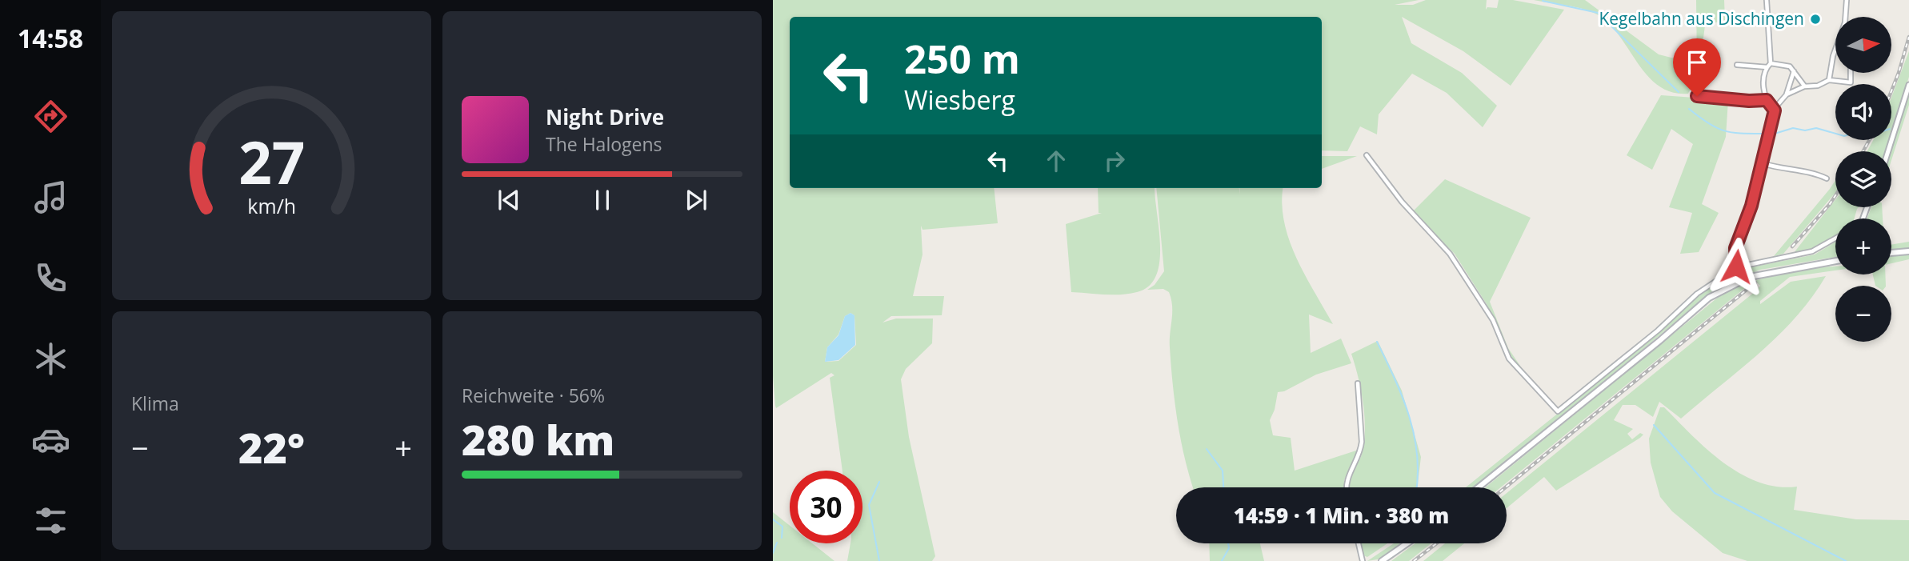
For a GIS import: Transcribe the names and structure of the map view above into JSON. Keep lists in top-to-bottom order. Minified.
{"places":["Kegelbahn aus Dischingen"],"north":"right","page":{"tabs":"14:58","map_buttons":["+","−"],"turn":["250 m","Wiesberg"],"song":["Night Drive","The Halogens"],"tile":["Klima",["Reichweite · 56%","280 km"]],"heat":["−","22°","+"],"limit":"30","trip":"14:59 · 1 Min. · 380 m","gauge":["27","km/h"]}}
